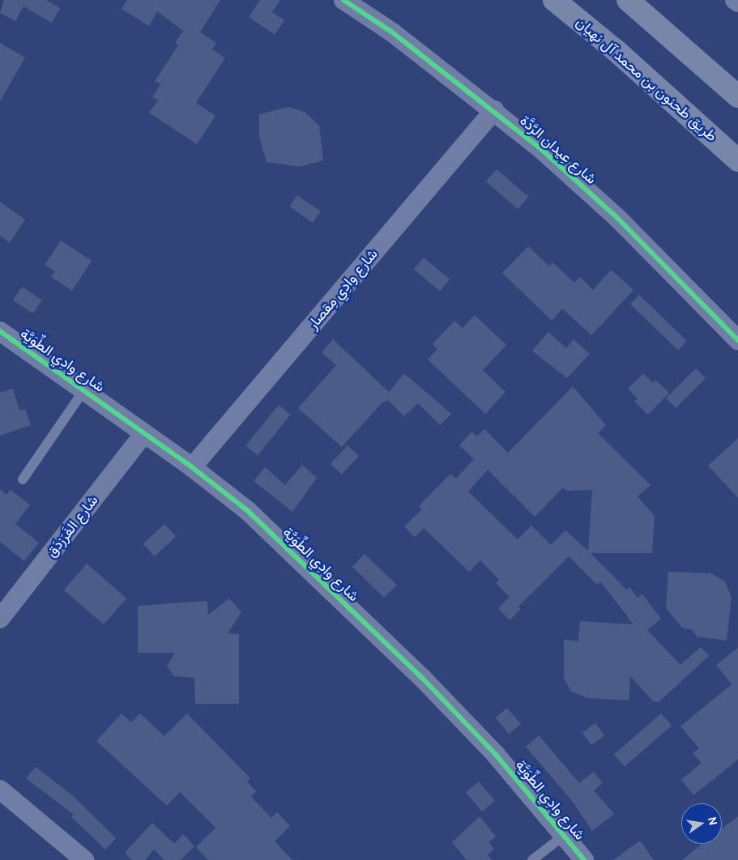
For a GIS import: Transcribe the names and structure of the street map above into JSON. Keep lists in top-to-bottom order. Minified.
{"streets":{"main road":["طريق طحنون بن محمد آل نهيان"],"street":["شارع عِيدان الرَّدَّة","شارع وادِي مِقصار","شارع وادِي الطِّوَيَّة","شارع الفَرَزدَق"]},"crossings":[["شارع عِيدان الرَّدَّة","شارع وادِي مِقصار"],["شارع وادِي مِقصار","شارع وادِي الطِّوَيَّة"],["شارع وادِي الطِّوَيَّة","شارع الفَرَزدَق"]],"north":"right"}
